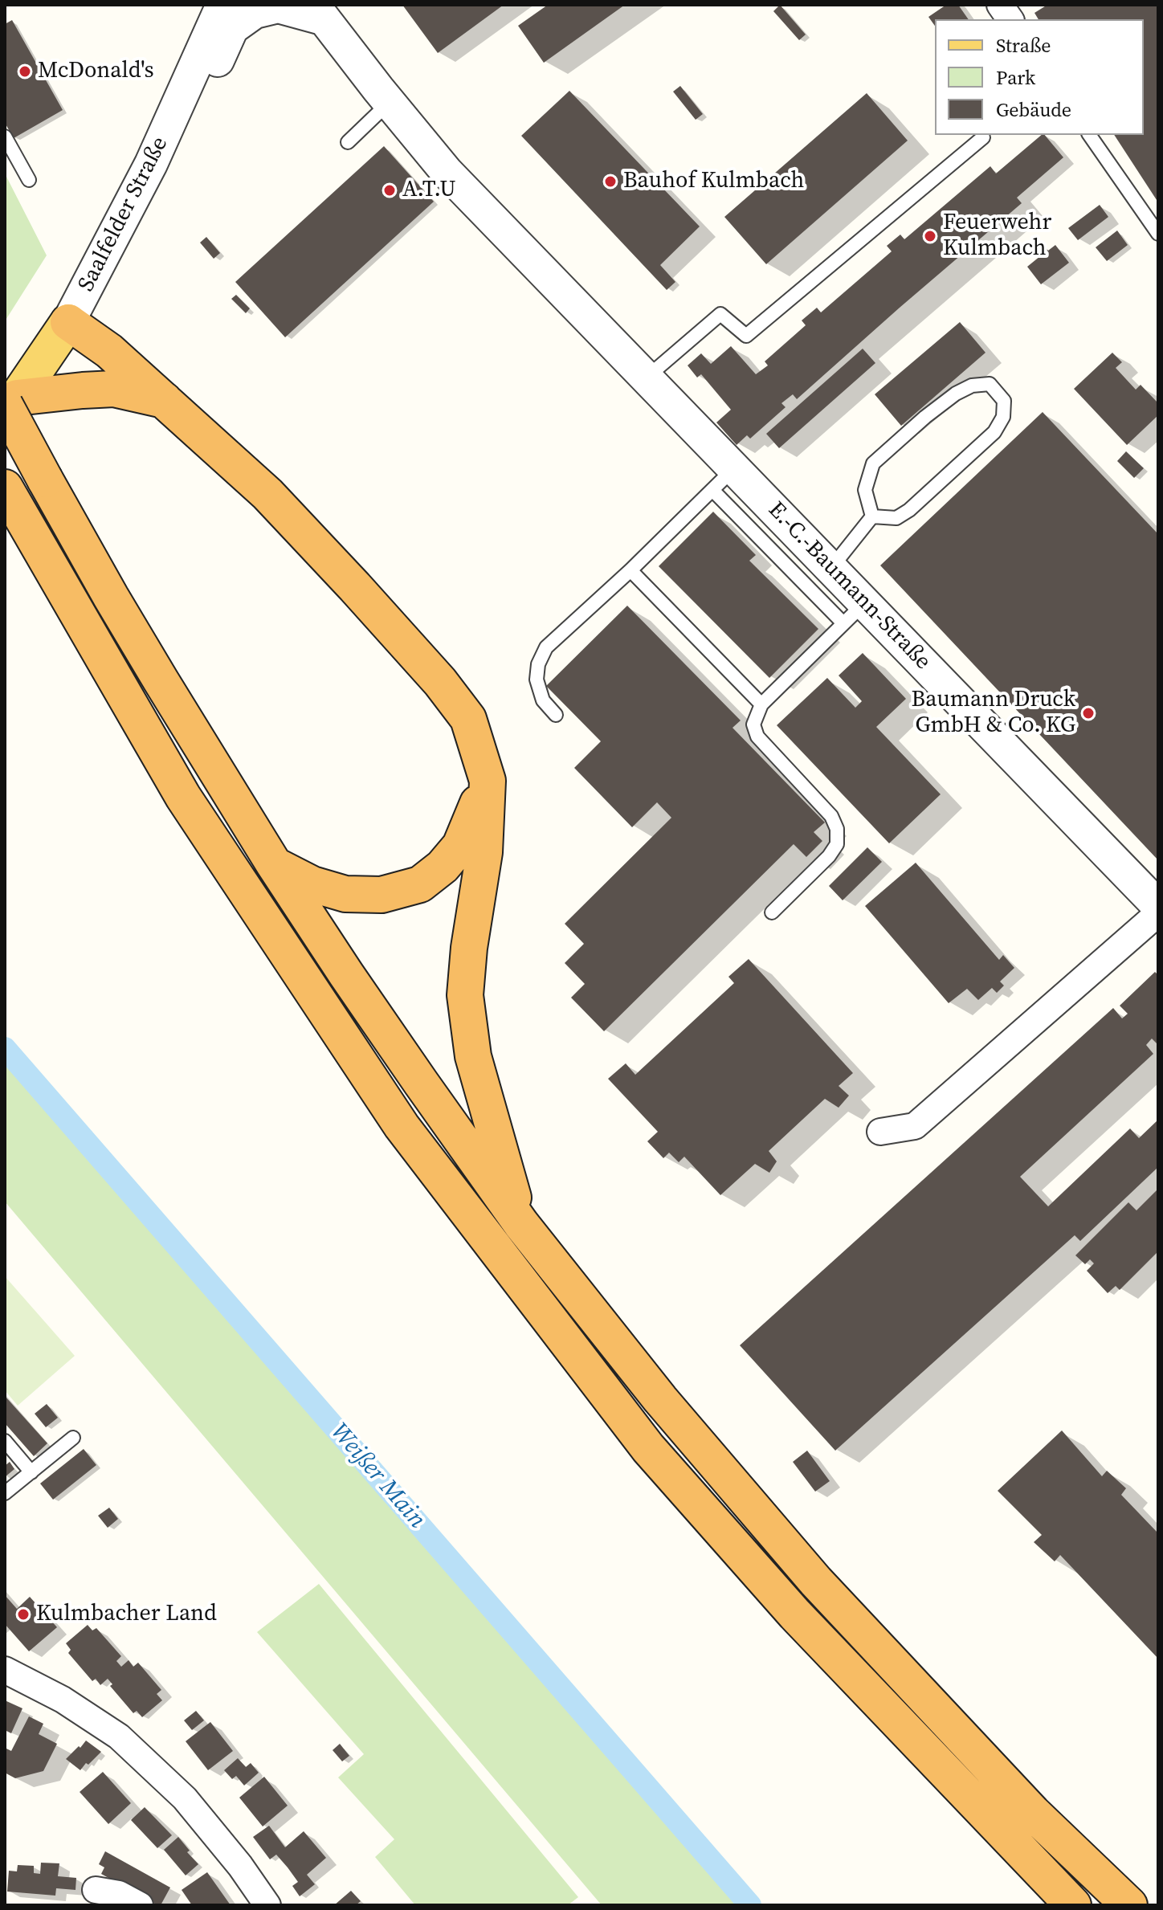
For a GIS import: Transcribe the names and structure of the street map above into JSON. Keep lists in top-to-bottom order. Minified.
{"streets":{"main road":["Saalfelder Straße"],"street":["E.-C.-Baumann-Straße"]},"water":["Weißer Main"],"places":["McDonald's","Bauhof Kulmbach","A.T.U","Feuerwehr Kulmbach","Baumann Druck GmbH & Co. KG","Kulmbacher Land"],"legend":["Straße","Park","Gebäude"]}
